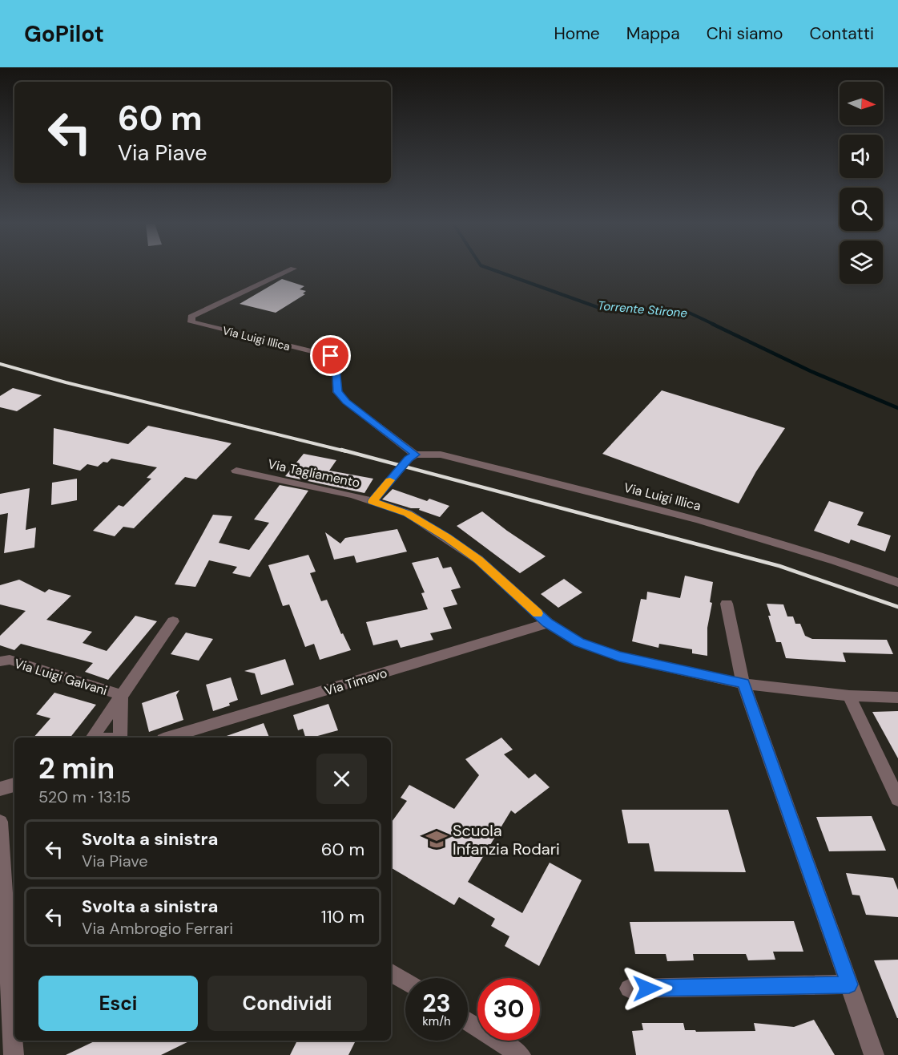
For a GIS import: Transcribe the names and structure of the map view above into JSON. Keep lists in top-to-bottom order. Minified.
{"streets":{"street":["Via Luigi Illica","Via Tagliamento","Via Luigi Galvani","Via Timavo"]},"crossings":[["Via Tagliamento","Via Timavo"]],"water":["Torrente Stirone"],"places":{"school or university":["Scuola Infanzia Rodari"]},"north":"right","page":{"header":"GoPilot","nav":["Home","Mappa","Chi siamo","Contatti"],"turn":["60 m","Via Piave"],"heading":["2 min","520 m · 13:15"],"list":[{"name":"Svolta a sinistra","note":"Via Piave","value":"60 m"},{"name":"Svolta a sinistra","note":"Via Ambrogio Ferrari","value":"110 m"}],"buttons":["Esci","Condividi"],"speed":"23 km/h","limit":"30"}}
